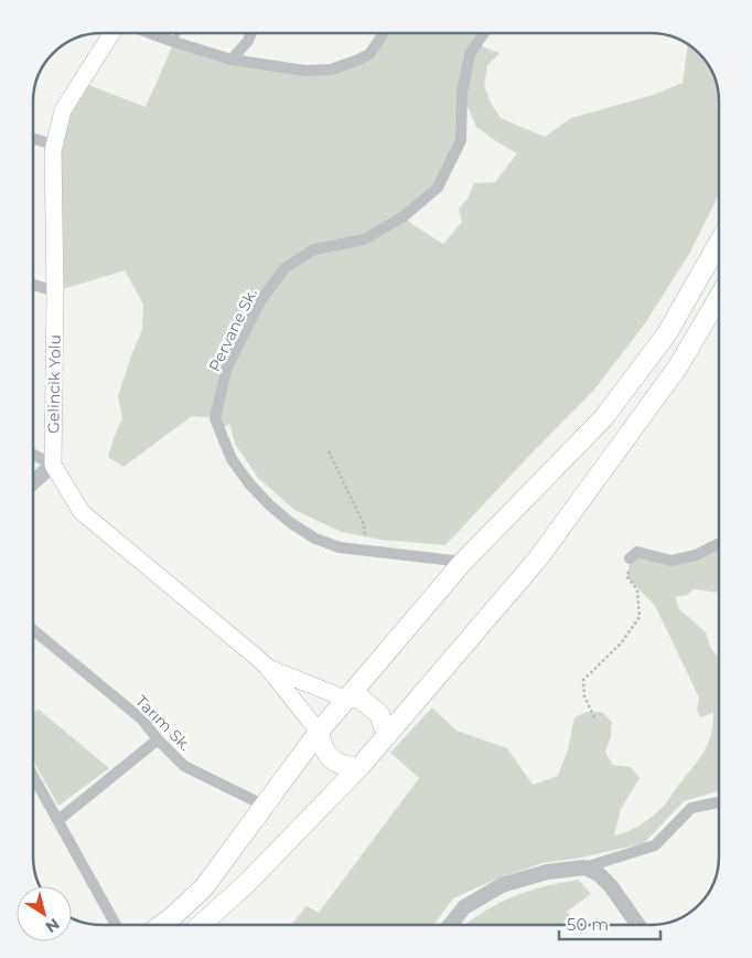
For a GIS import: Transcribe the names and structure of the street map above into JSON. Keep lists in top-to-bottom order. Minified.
{"streets":{"main road":["Gelincik Yolu"],"street":["Pervane Sk.","Tarım Sk."]},"scale_bar":"50 m","north":"bottom right"}
